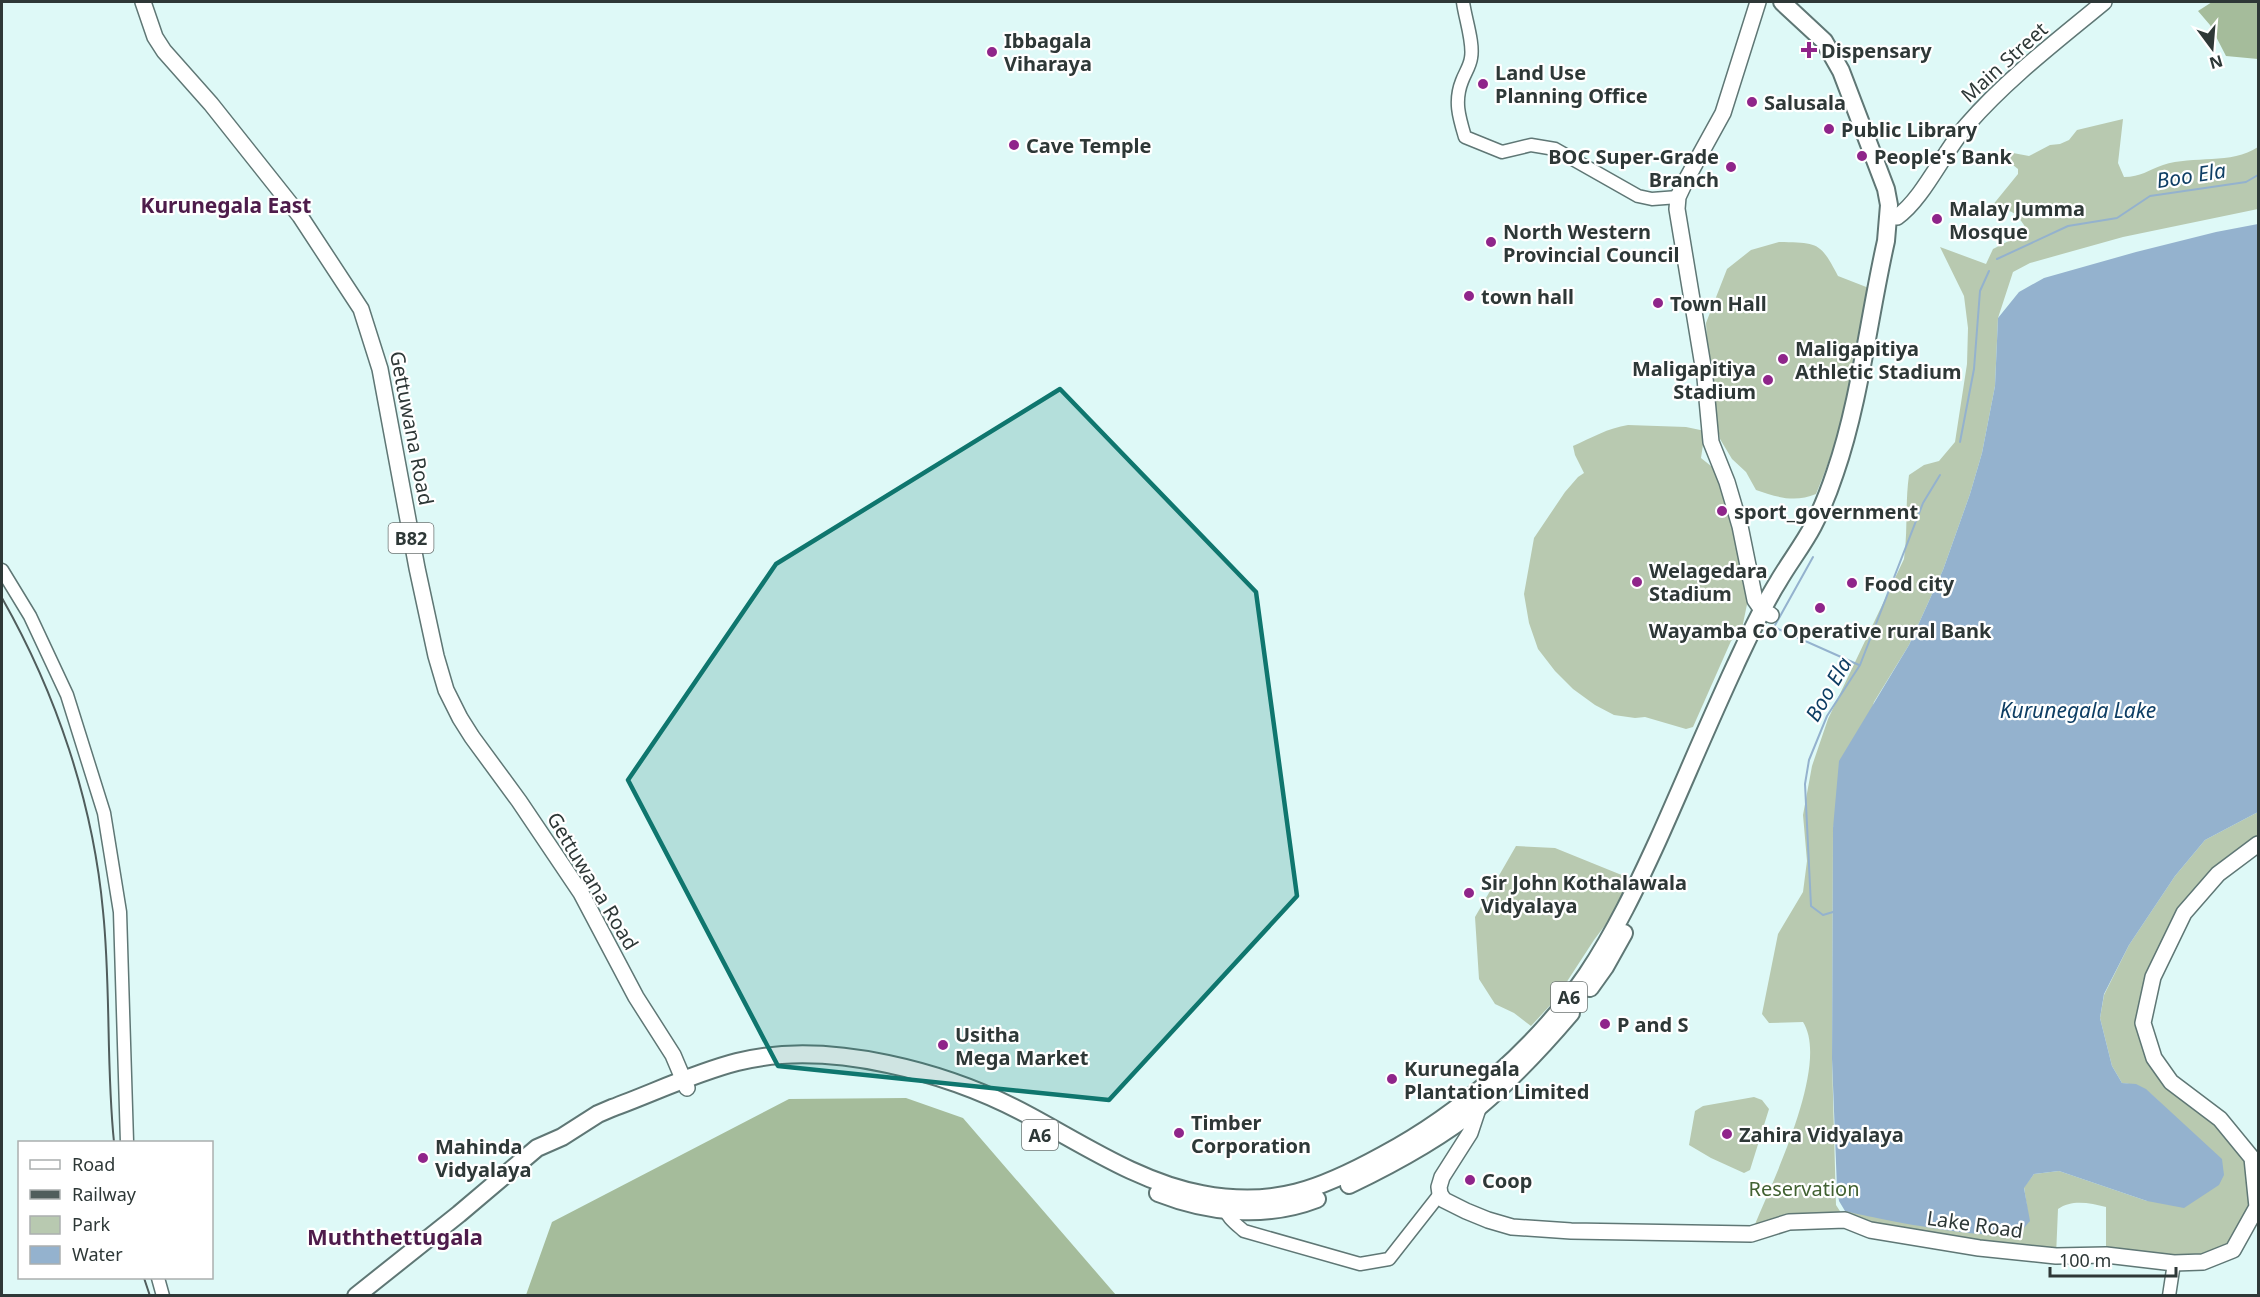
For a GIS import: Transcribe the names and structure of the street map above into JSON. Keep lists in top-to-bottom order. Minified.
{"streets":{"highway":["A6"],"main road":["Main Street","Gettuwana Road","B82","Lake Road"]},"crossings":[["Main Street","A6"],["Gettuwana Road","A6"]],"districts":["Kurunegala East","Muththettugala"],"water":["Boo Ela","Kurunegala Lake"],"parks":["Reservation"],"places":{"health":["Dispensary"],"other":["Ibbagala Viharaya","Land Use Planning Office","Salusala","Public Library","Cave Temple","People's Bank","BOC Super-Grade Branch","Malay Jumma Mosque","North Western Provincial Council","town hall","Town Hall","Maligapitiya Athletic Stadium","Maligapitiya Stadium","sport_government","Welagedara Stadium","Food city","Wayamba Co Operative rural Bank","Sir John Kothalawala Vidyalaya","P and S","Usitha Mega Market","Kurunegala Plantation Limited","Timber Corporation","Zahira Vidyalaya","Mahinda Vidyalaya","Coop"]},"legend":["Road","Railway","Park","Water"],"scale_bar":"100 m","north":"bottom"}
